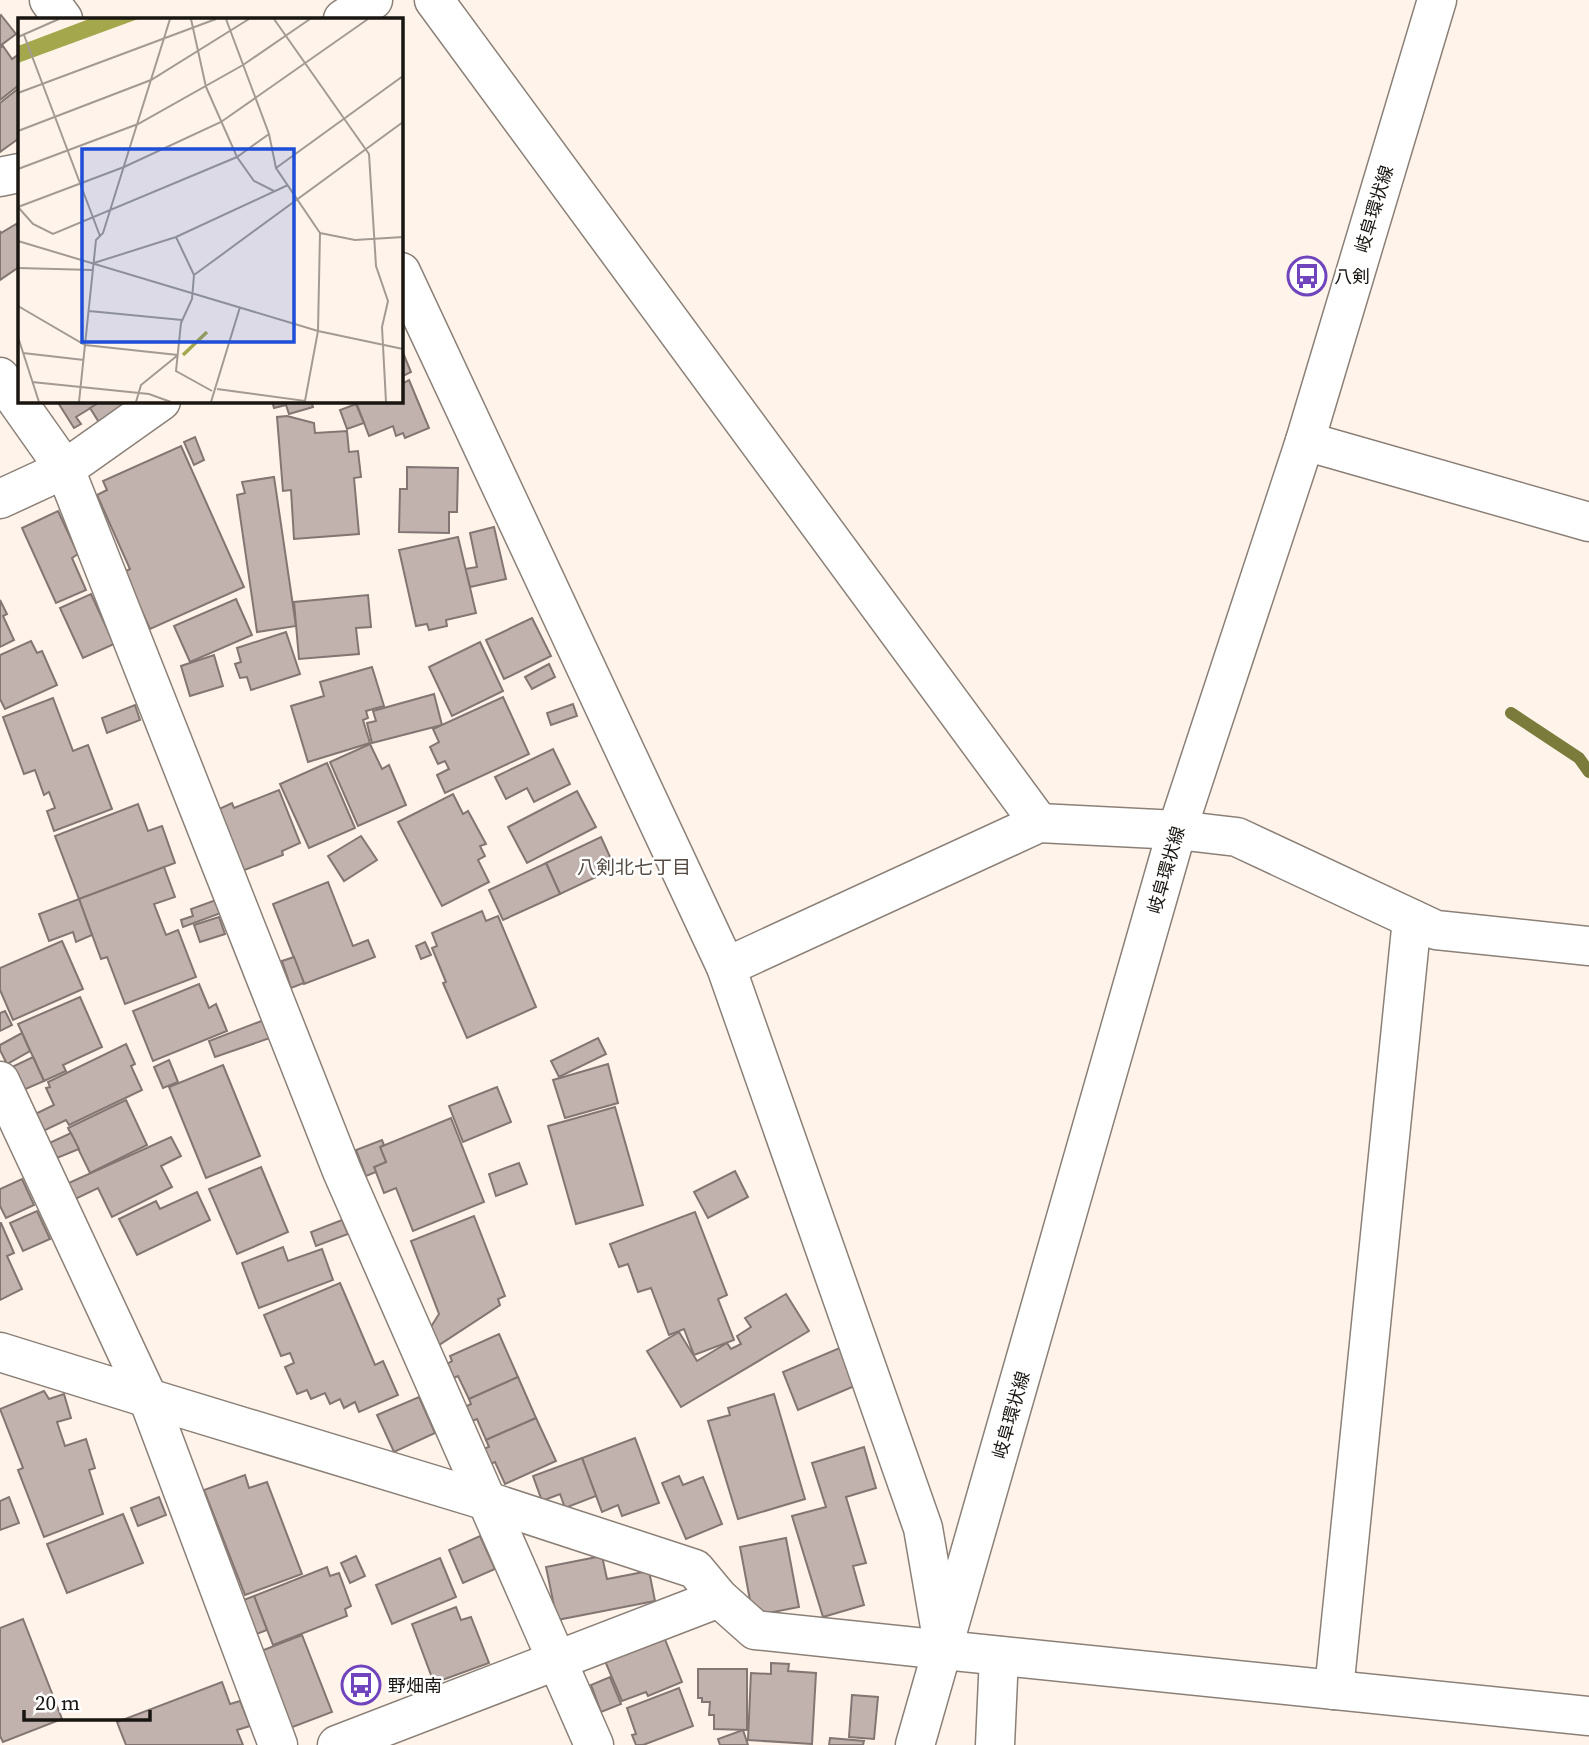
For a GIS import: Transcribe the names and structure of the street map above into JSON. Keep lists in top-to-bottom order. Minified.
{"streets":{"street":["岐阜環状線"]},"districts":["八剣北七丁目"],"places":{"bus stop":["八剣","野畑南"]},"scale_bar":"20 m"}
